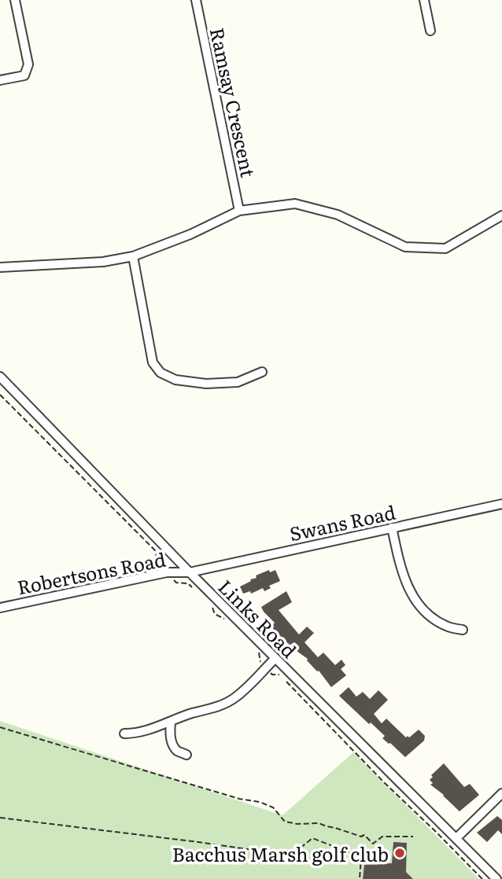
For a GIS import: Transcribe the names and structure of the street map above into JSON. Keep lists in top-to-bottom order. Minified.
{"streets":{"street":["Ramsay Crescent","Swans Road","Robertsons Road","Links Road"]},"crossings":[["Swans Road","Robertsons Road"],["Swans Road","Links Road"],["Robertsons Road","Links Road"]],"places":["Bacchus Marsh golf club"]}
